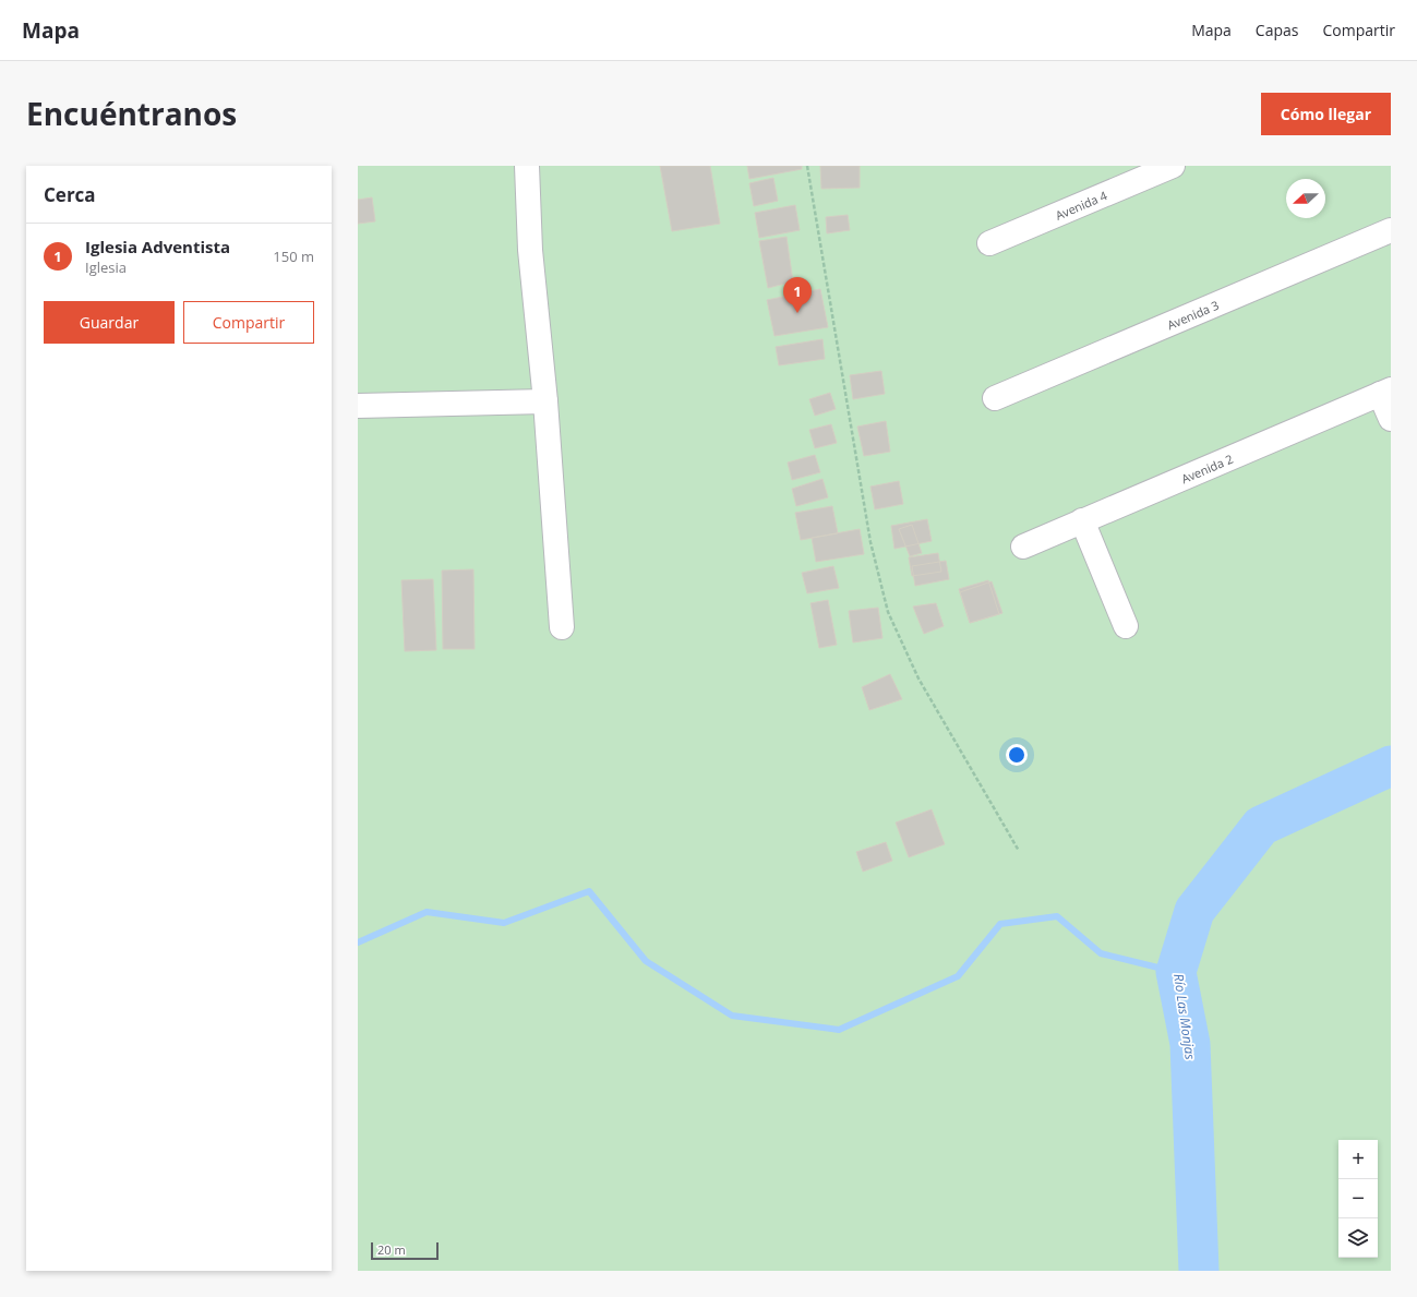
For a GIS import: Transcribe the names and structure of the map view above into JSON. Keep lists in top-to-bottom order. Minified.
{"streets":{"street":["Avenida 4","Avenida 3","Avenida 2"]},"water":["Río Las Monjas"],"scale_bar":"20 m","north":"left","page":{"header":"Mapa","nav":["Mapa","Capas","Compartir"],"title":"Encuéntranos","buttons":["Cómo llegar",["Guardar","Compartir"]],"heading":"Cerca","list":[{"mark":"1","name":"Iglesia Adventista","note":"Iglesia","value":"150 m"}],"pins":"1","map_buttons":["+","−"],"scale":"20 m"}}
